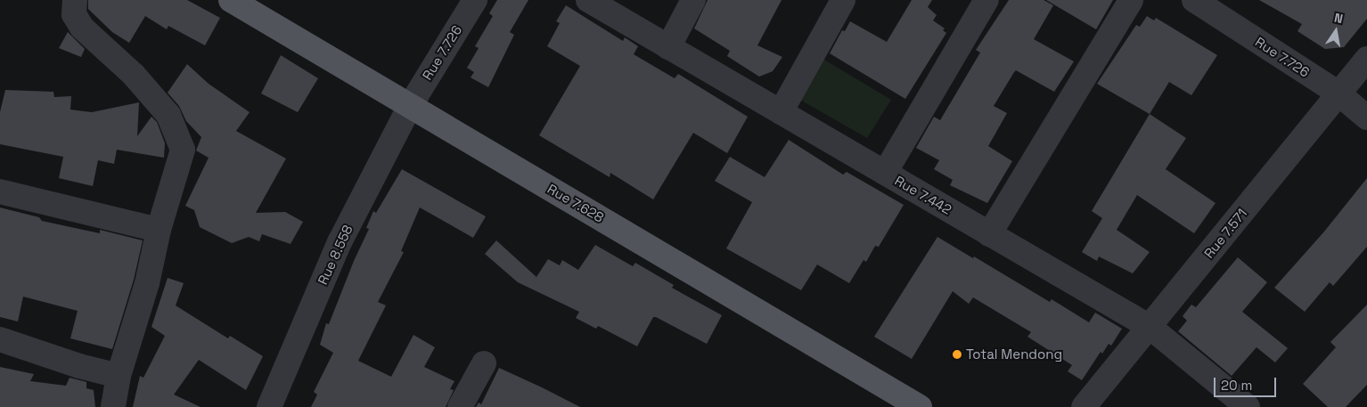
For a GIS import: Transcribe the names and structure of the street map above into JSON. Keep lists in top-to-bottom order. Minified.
{"streets":{"main road":["Rue 7.628"],"street":["Rue 7.726","Rue 7.442","Rue 7.571","Rue 8.558"]},"crossings":[["Rue 7.726","Rue 7.628"],["Rue 7.726","Rue 7.571"],["Rue 7.726","Rue 8.558"],["Rue 7.442","Rue 7.571"],["Rue 7.628","Rue 8.558"]],"places":["Total Mendong"],"scale_bar":"20 m","north":"top"}
